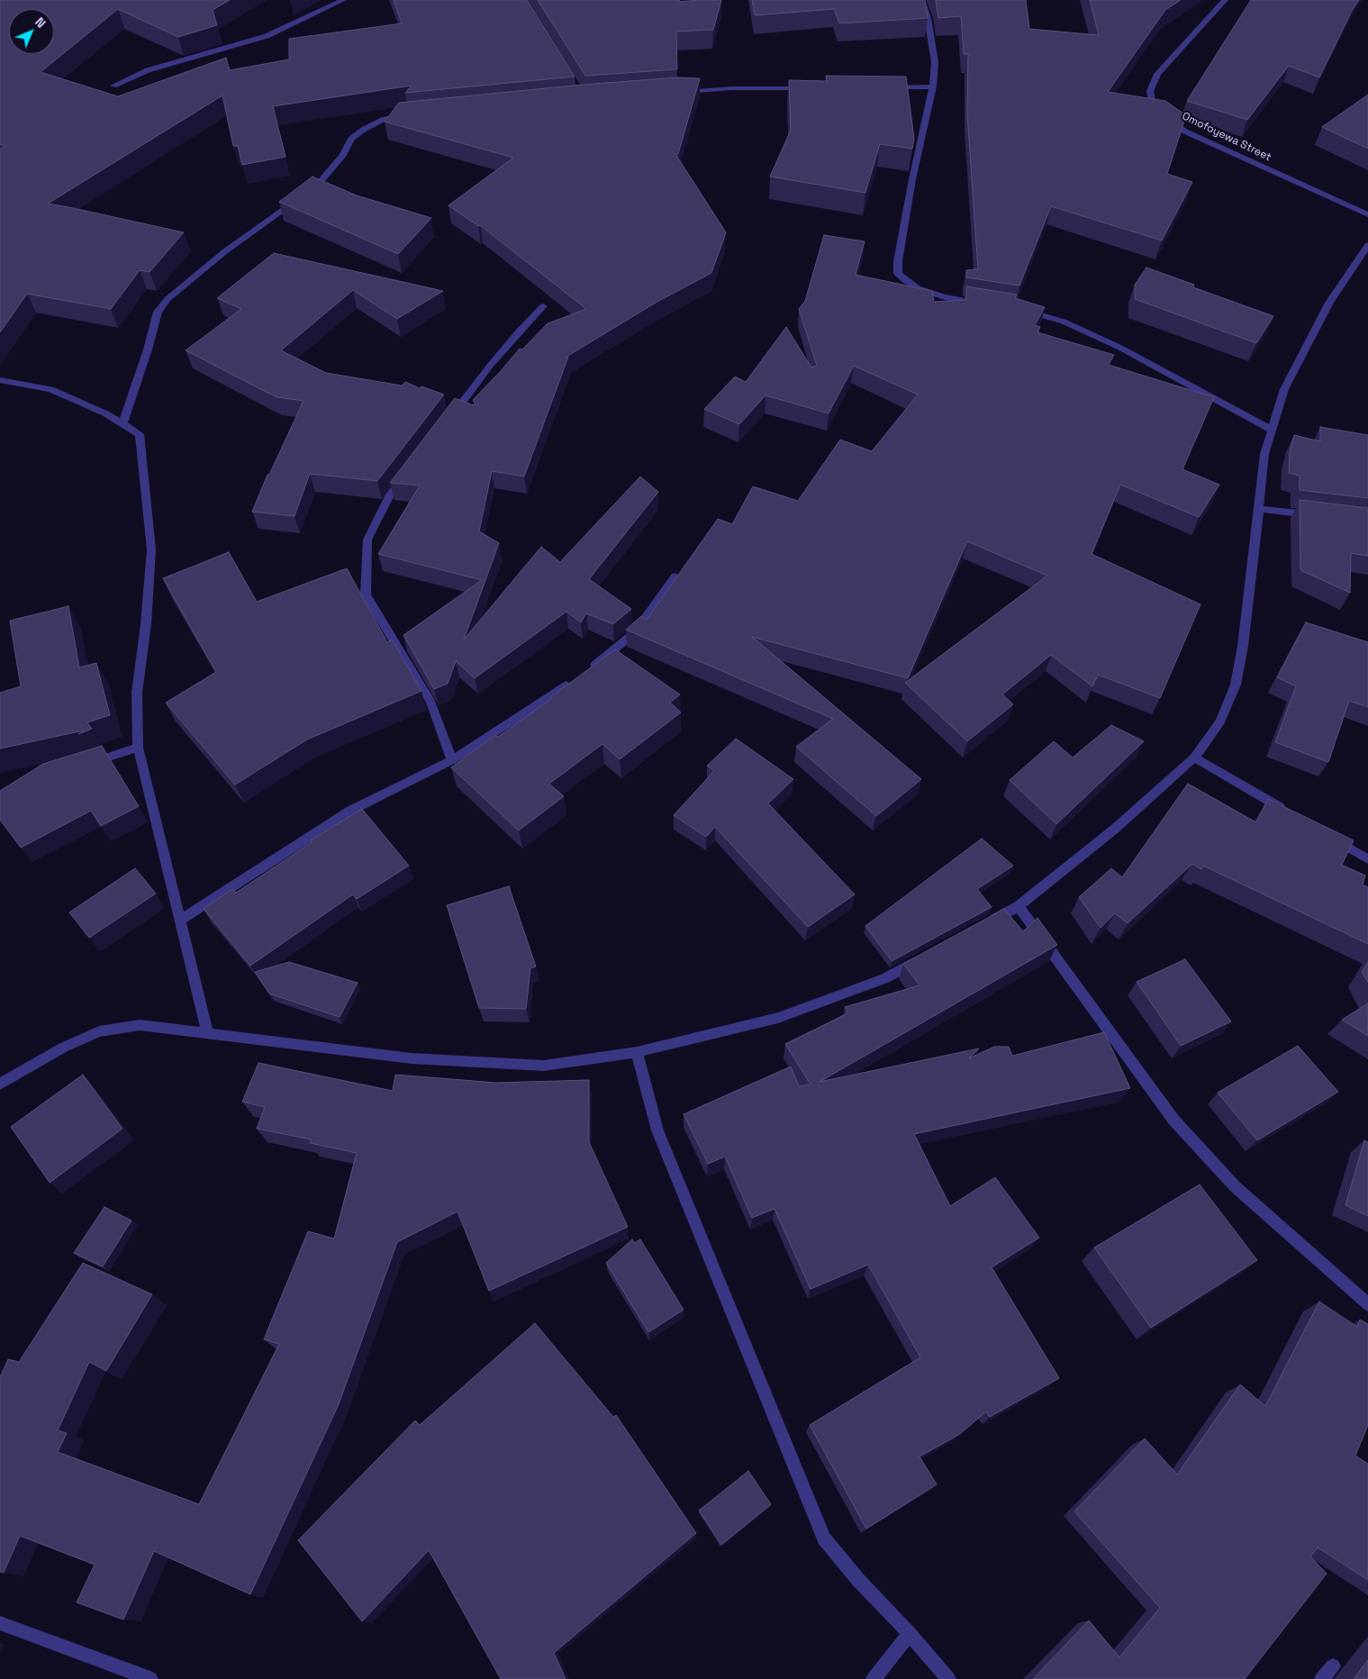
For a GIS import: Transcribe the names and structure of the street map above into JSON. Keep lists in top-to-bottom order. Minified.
{"streets":{"street":["Omofoyewa Street"]},"north":"top right"}
